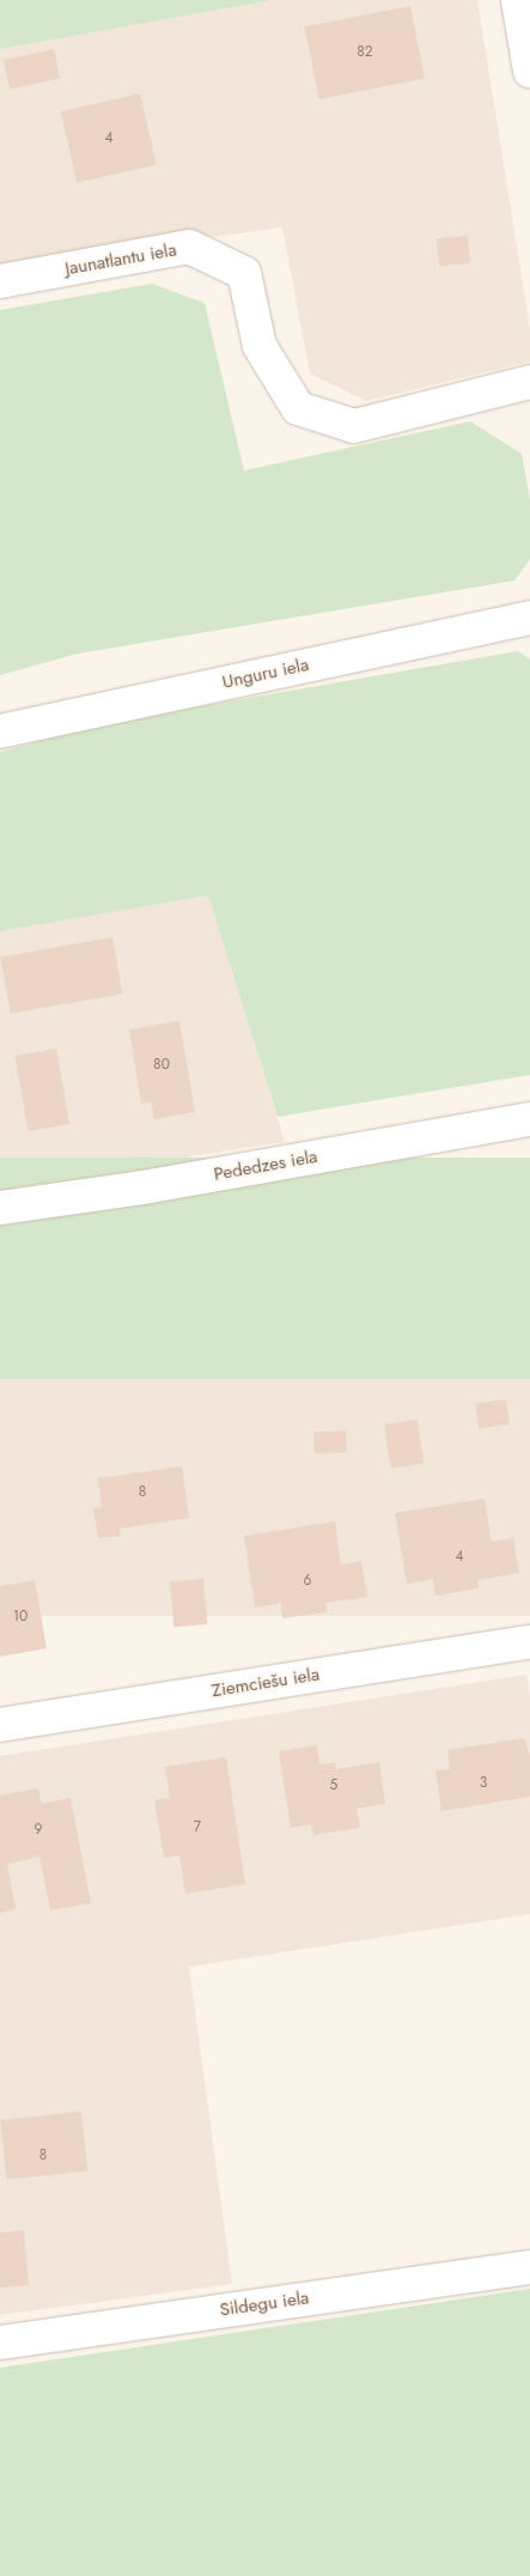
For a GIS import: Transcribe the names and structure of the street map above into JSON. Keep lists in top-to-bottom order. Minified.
{"streets":{"street":["Jaunatlantu iela","Unguru iela","Pededzes iela","Ziemciešu iela","Sildegu iela"]},"house_numbers":["82","4","80","8","4","6","10","3","5","7","9","8"]}
